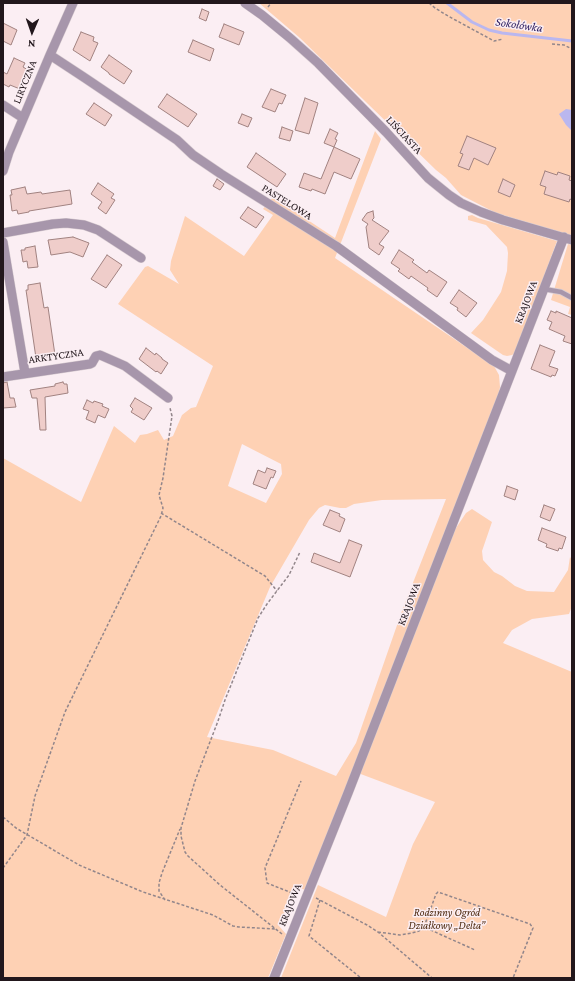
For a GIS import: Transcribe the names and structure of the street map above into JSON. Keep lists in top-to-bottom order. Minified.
{"streets":{"street":["LIRYCZNA","LIŚCIASTA","PASTELOWA","KRAJOWA","ARKTYCZNA"]},"crossings":[["LIRYCZNA","PASTELOWA"],["LIŚCIASTA","KRAJOWA"],["PASTELOWA","KRAJOWA"]],"water":["Sokołówka"],"parks":["Rodzinny Ogród Działkowy „Delta”"],"north":"bottom"}
